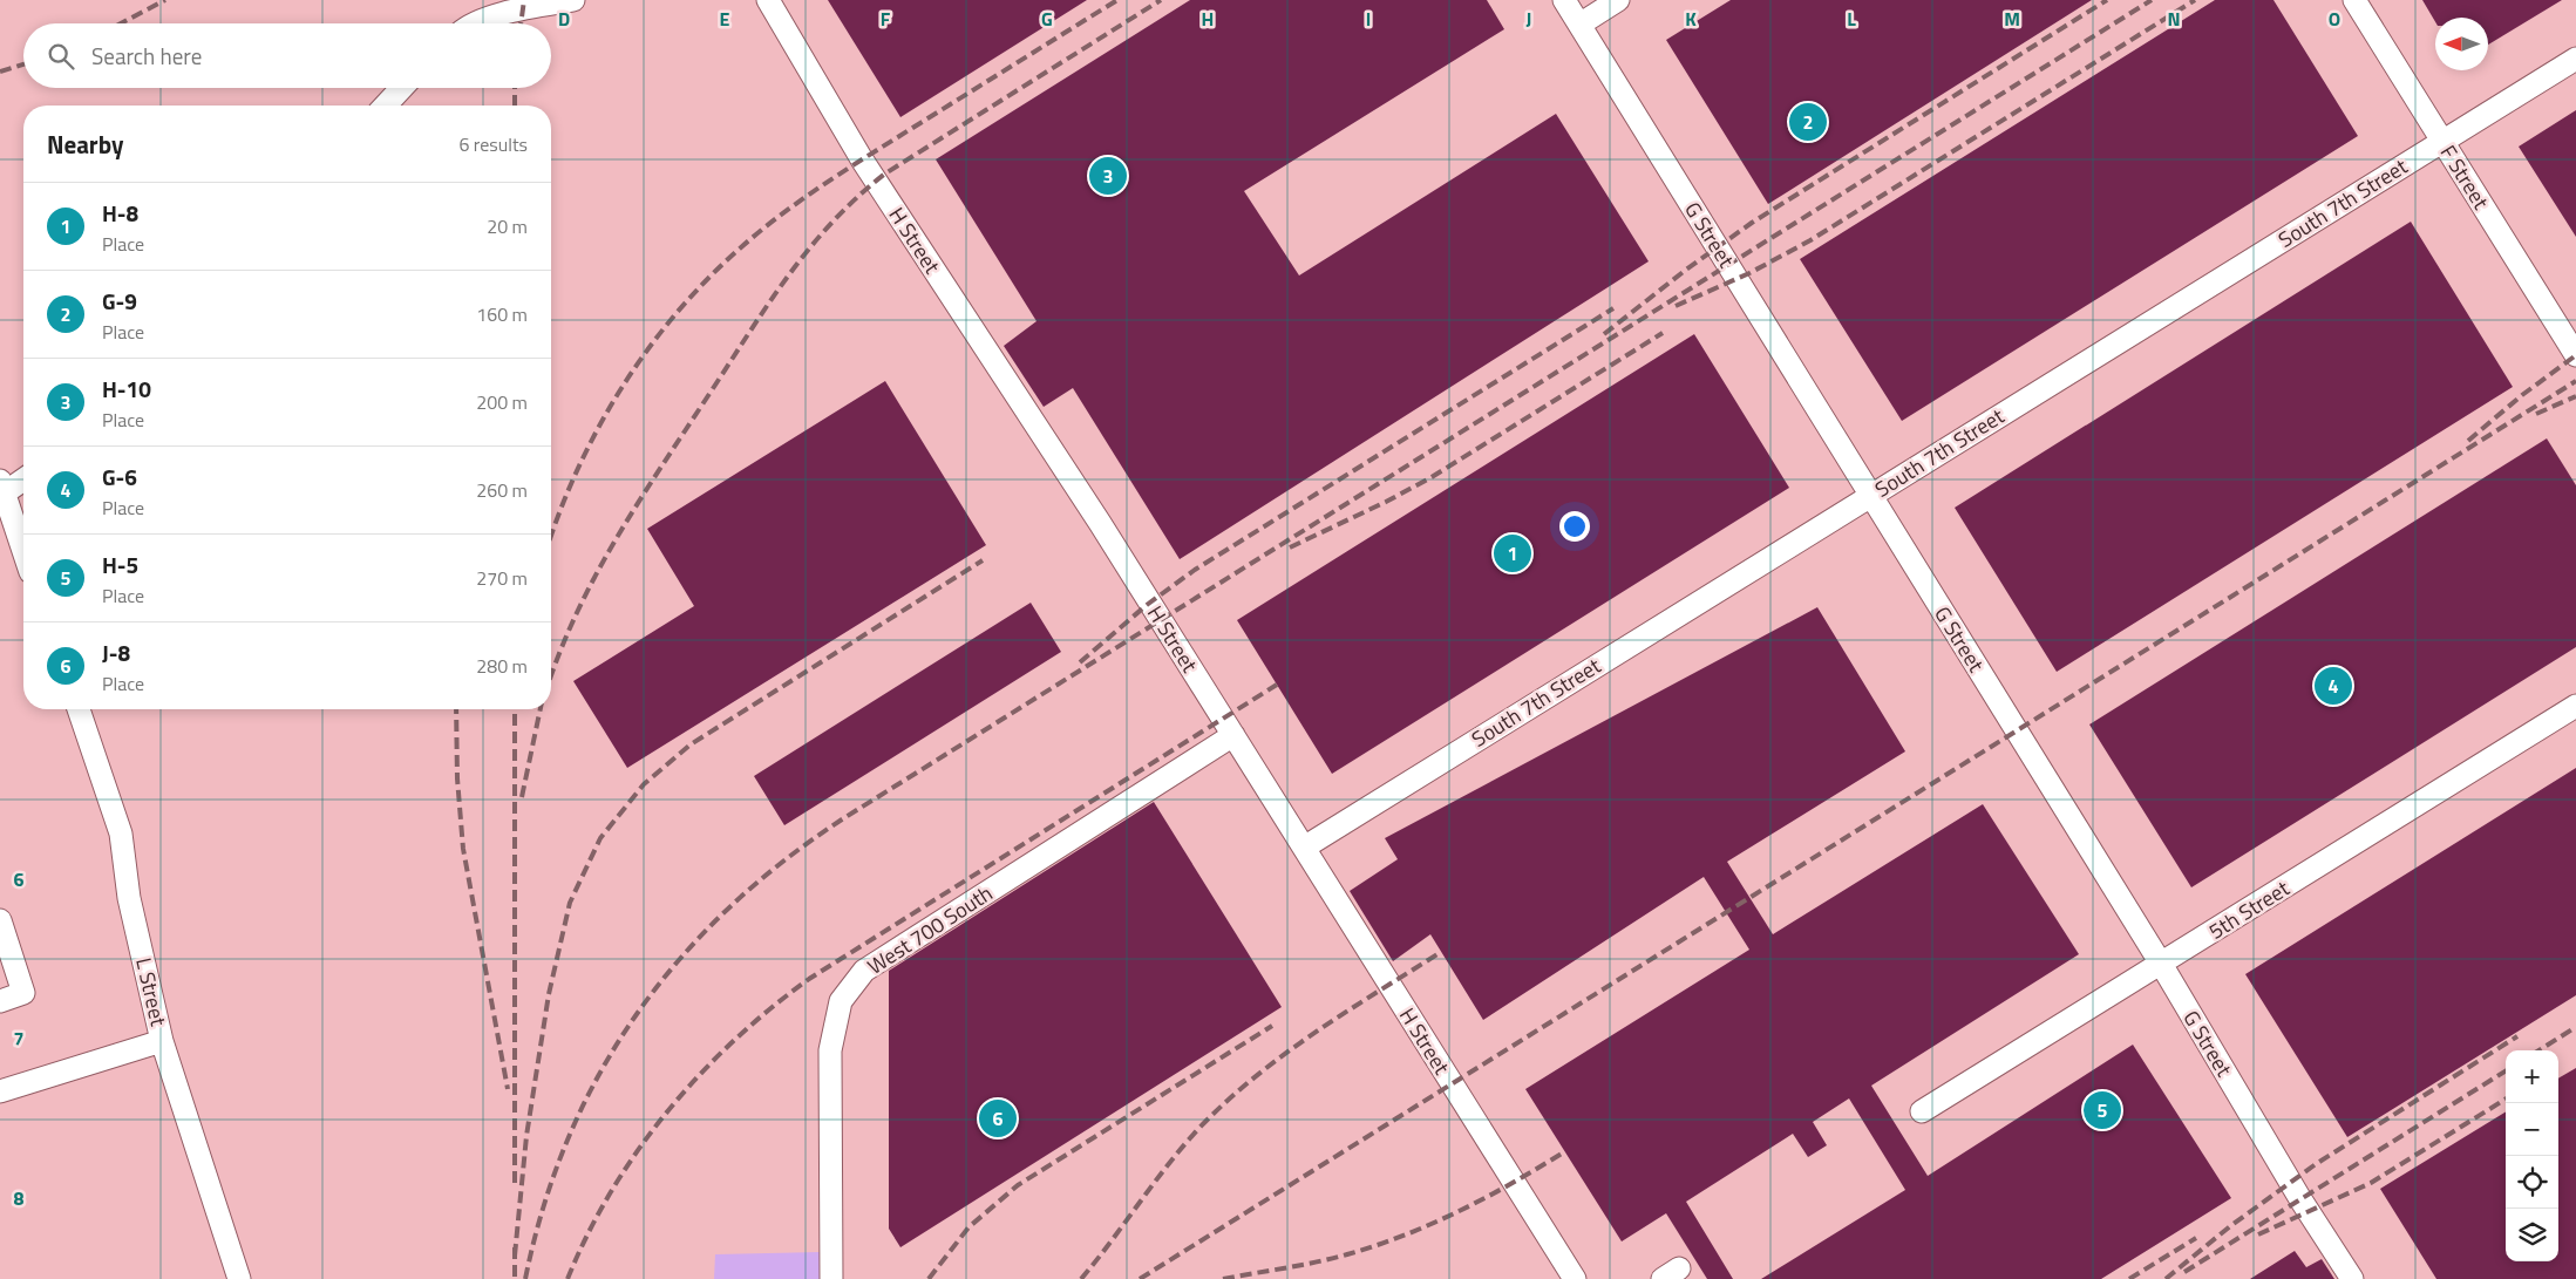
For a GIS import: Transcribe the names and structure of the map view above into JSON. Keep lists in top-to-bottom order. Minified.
{"streets":{"lane":["F Street","South 7th Street","G Street","H Street","5th Street","West 700 South","L Street"]},"crossings":[["F Street","South 7th Street"],["South 7th Street","G Street"],["South 7th Street","H Street"],["G Street","5th Street"],["H Street","West 700 South"]],"north":"left","page":{"search":"Search here","pins":["2","3","1","4","5","6"],"heading":["Nearby","6 results"],"list":[{"mark":"1","name":"H-8","note":"Place","value":"20 m"},{"mark":"2","name":"G-9","note":"Place","value":"160 m"},{"mark":"3","name":"H-10","note":"Place","value":"200 m"},{"mark":"4","name":"G-6","note":"Place","value":"260 m"},{"mark":"5","name":"H-5","note":"Place","value":"270 m"},{"mark":"6","name":"J-8","note":"Place","value":"280 m"}],"map_buttons":["+","−"]},"grid":{"columns":["D","E","F","G","H","I","J","K","L","M","N","O"],"rows":["6","7","8"]}}
